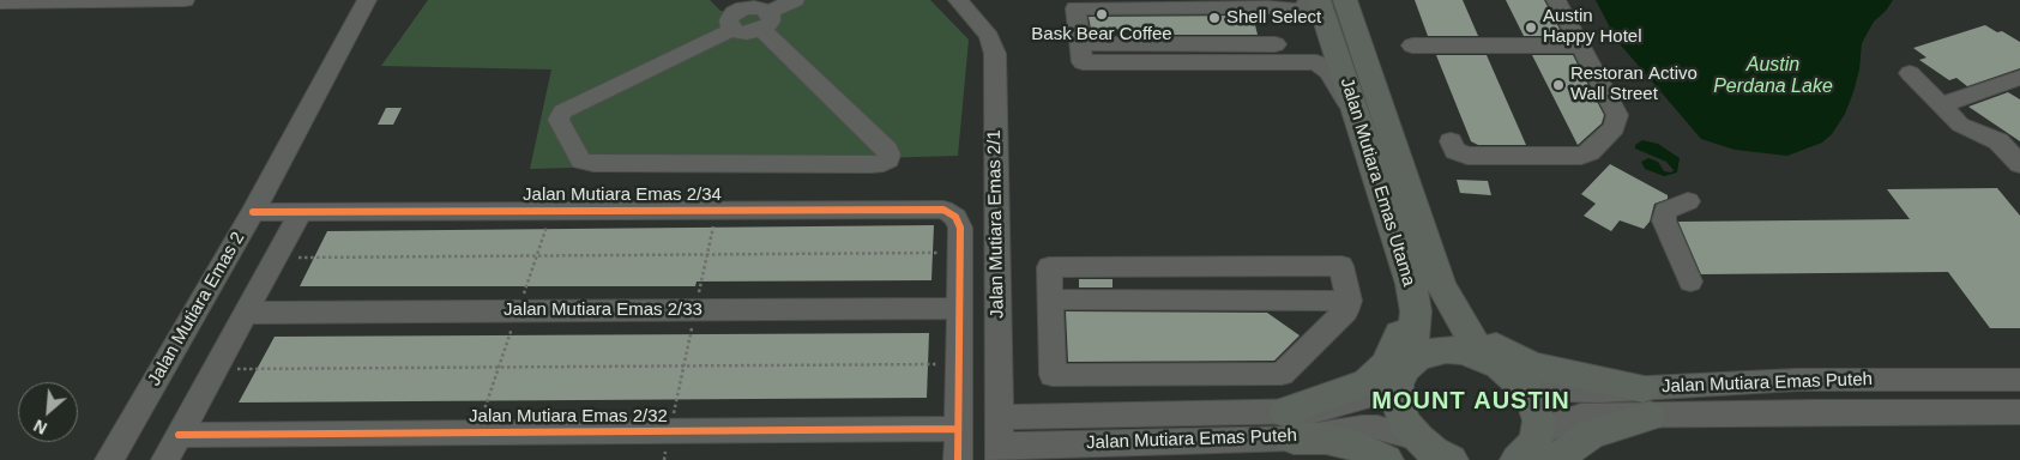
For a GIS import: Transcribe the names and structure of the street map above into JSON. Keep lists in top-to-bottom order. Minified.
{"streets":{"main road":["Jalan Mutiara Emas Utama"],"street":["Jalan Mutiara Emas 2/34","Jalan Mutiara Emas 2/1","Jalan Mutiara Emas 2","Jalan Mutiara Emas 2/33","Jalan Mutiara Emas Puteh","Jalan Mutiara Emas 2/32"]},"crossings":[["Jalan Mutiara Emas Utama","Jalan Mutiara Emas Puteh"],["Jalan Mutiara Emas 2/34","Jalan Mutiara Emas 2"],["Jalan Mutiara Emas 2/1","Jalan Mutiara Emas Puteh"]],"districts":["MOUNT AUSTIN"],"water":["Austin Perdana Lake"],"places":["Bask Bear Coffee","Shell Select","Austin Happy Hotel","Restoran Activo Wall Street"],"north":"bottom left"}
